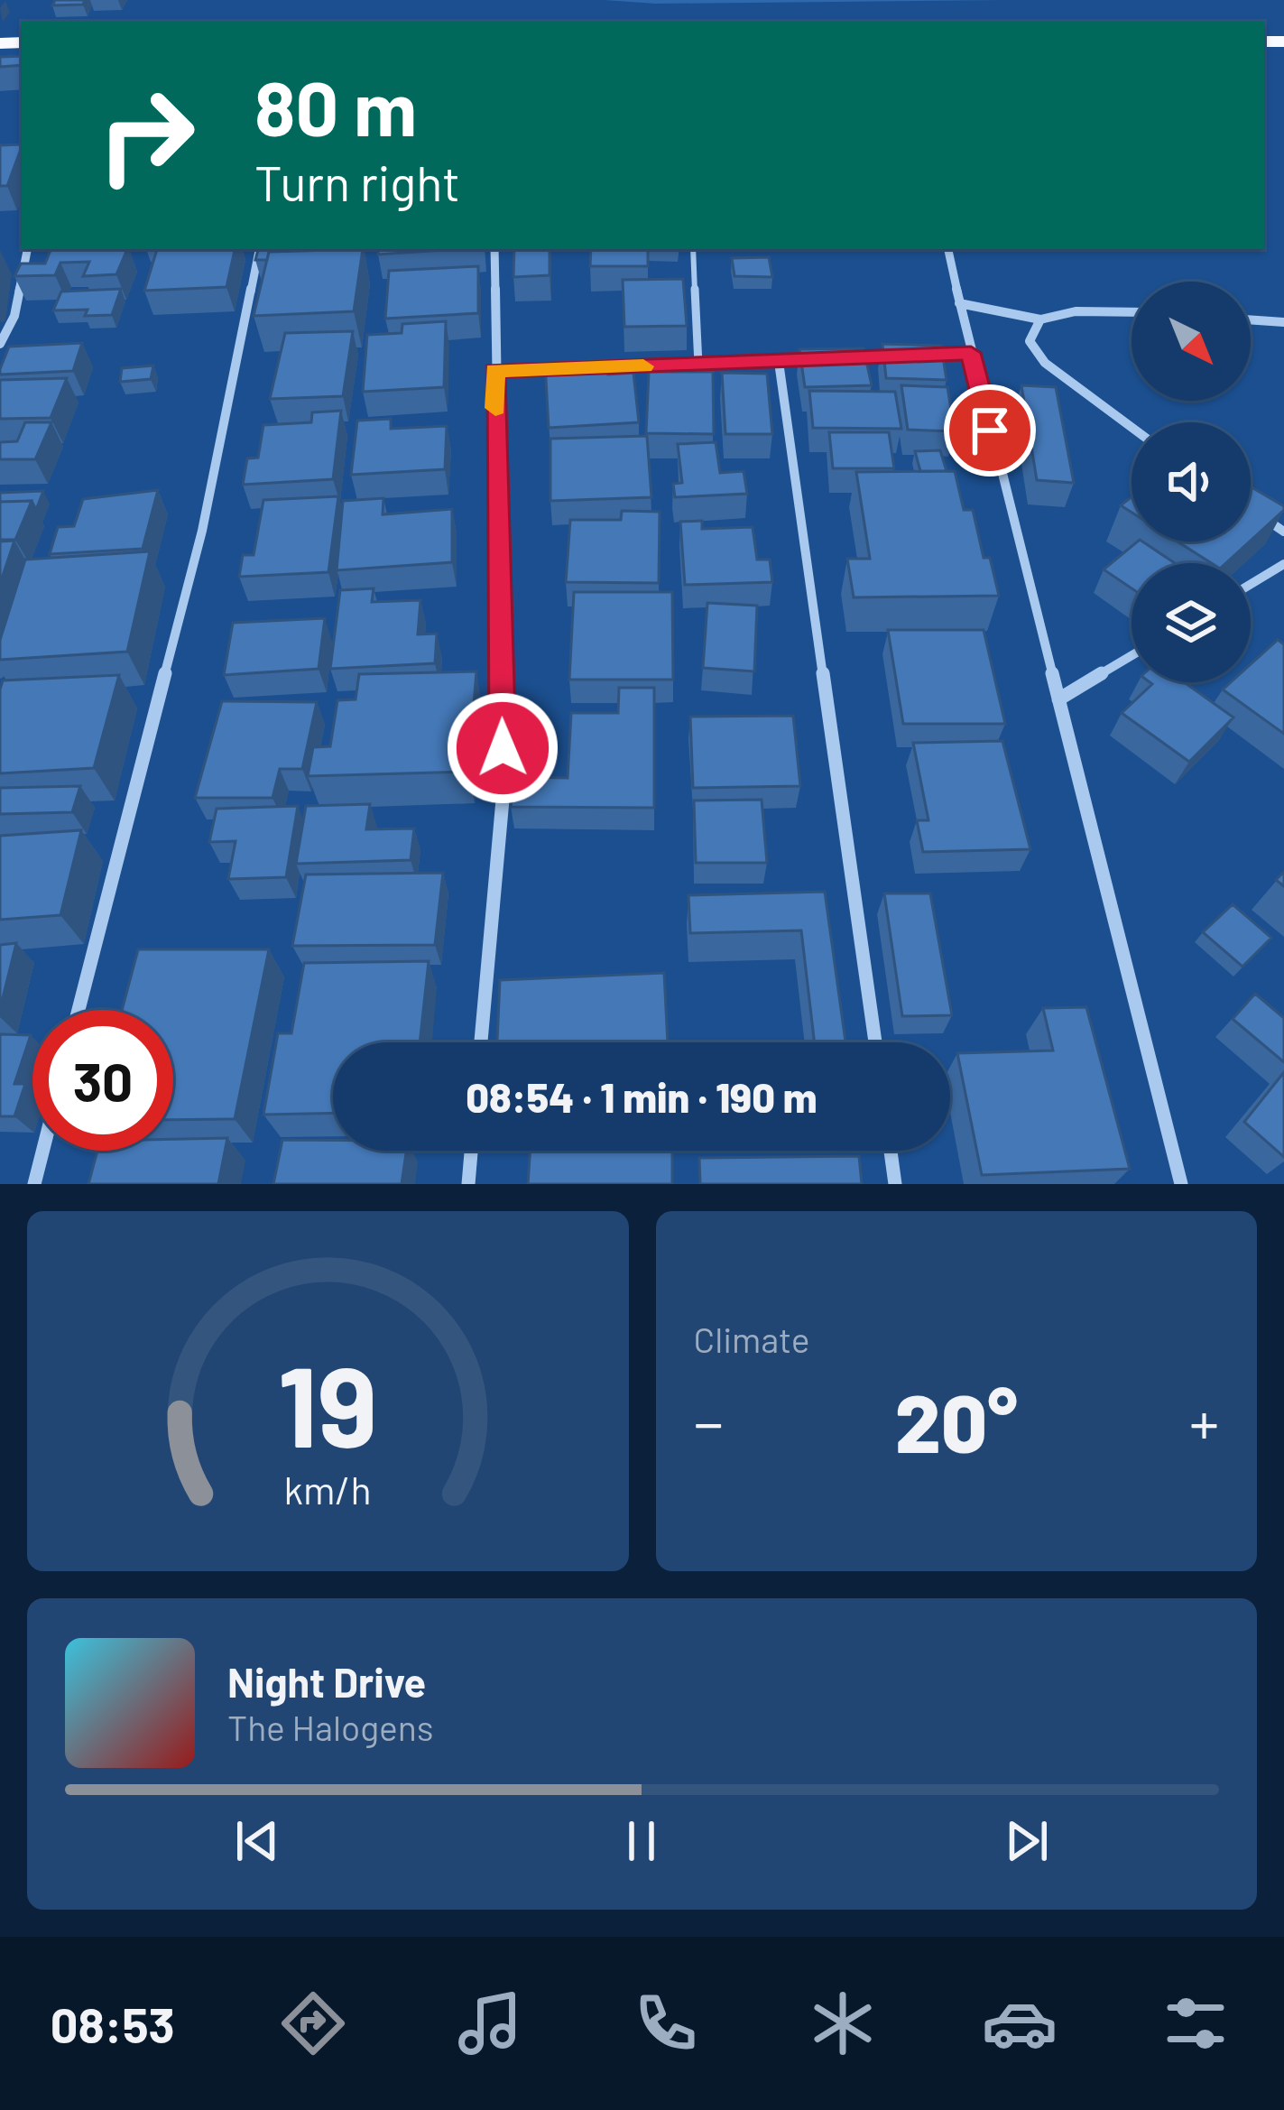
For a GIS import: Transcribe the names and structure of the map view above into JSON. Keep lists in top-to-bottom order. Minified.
{"north":"bottom right","page":{"turn":["80 m","Turn right"],"limit":"30","trip":"08:54 · 1 min · 190 m","tile":"Climate","heat":["−","20°","+"],"song":["Night Drive","The Halogens"],"tabs":"08:53","gauge":["19","km/h"]}}
